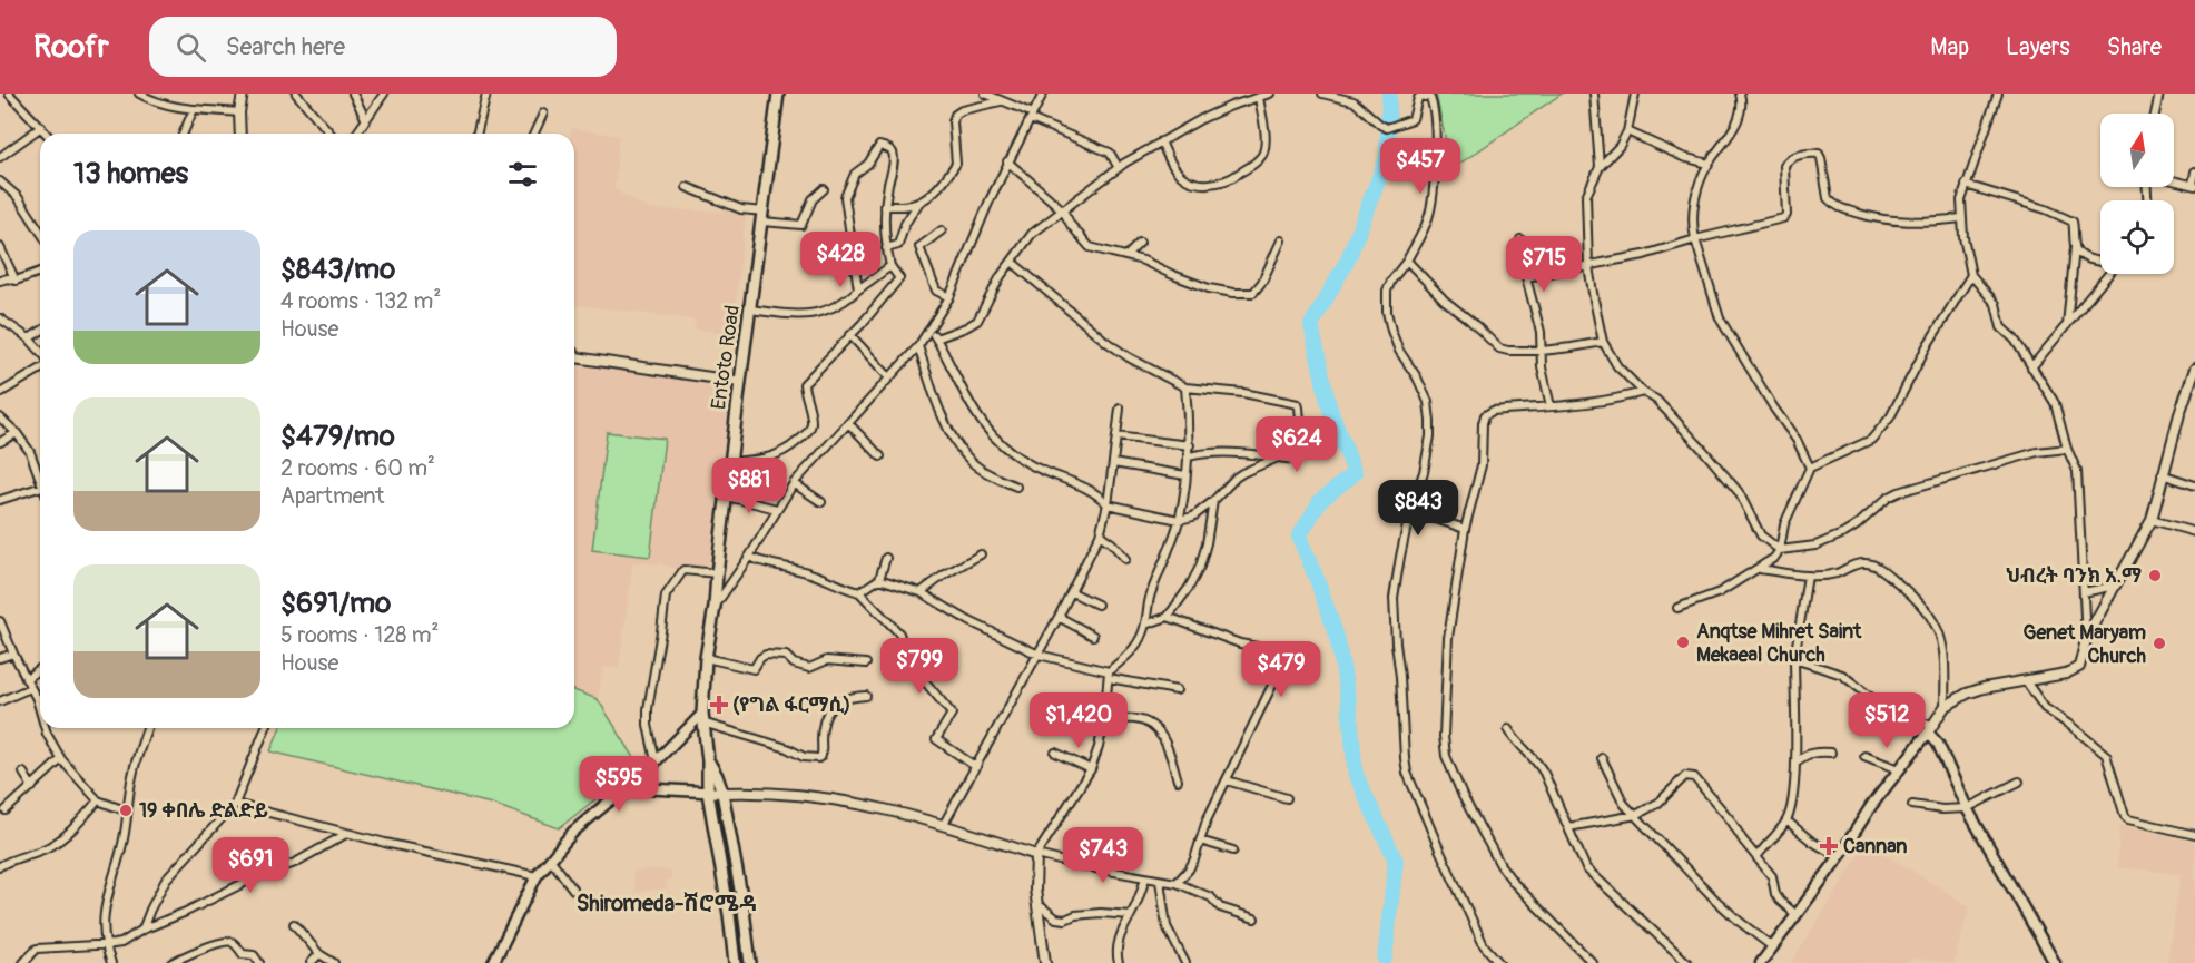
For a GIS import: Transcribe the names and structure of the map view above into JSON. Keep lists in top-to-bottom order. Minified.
{"streets":{"main road":["Entoto Road"]},"districts":["Shiromeda-ሽሮሜዳ"],"places":{"other":["ህብረት ባንክ አ.ማ","Anqtse Mihret Saint Mekaeal Church","Genet Maryam Church","19 ቀበሌ ድልድይ"],"health":["(የግል ፋርማሲ)","Cannan"]},"north":"top","page":{"header":"Roofr","search":"Search here","nav":["Map","Layers","Share"],"heading":"13 homes","price":["$457","$428","$715","$624","$881","$843","$799","$479","$1,420","$512","$595","$743","$691"],"list":[{"name":"$843/mo","note":"4 rooms · 132 m² · House"},{"name":"$479/mo","note":"2 rooms · 60 m² · Apartment"},{"name":"$691/mo","note":"5 rooms · 128 m² · House"}]}}
